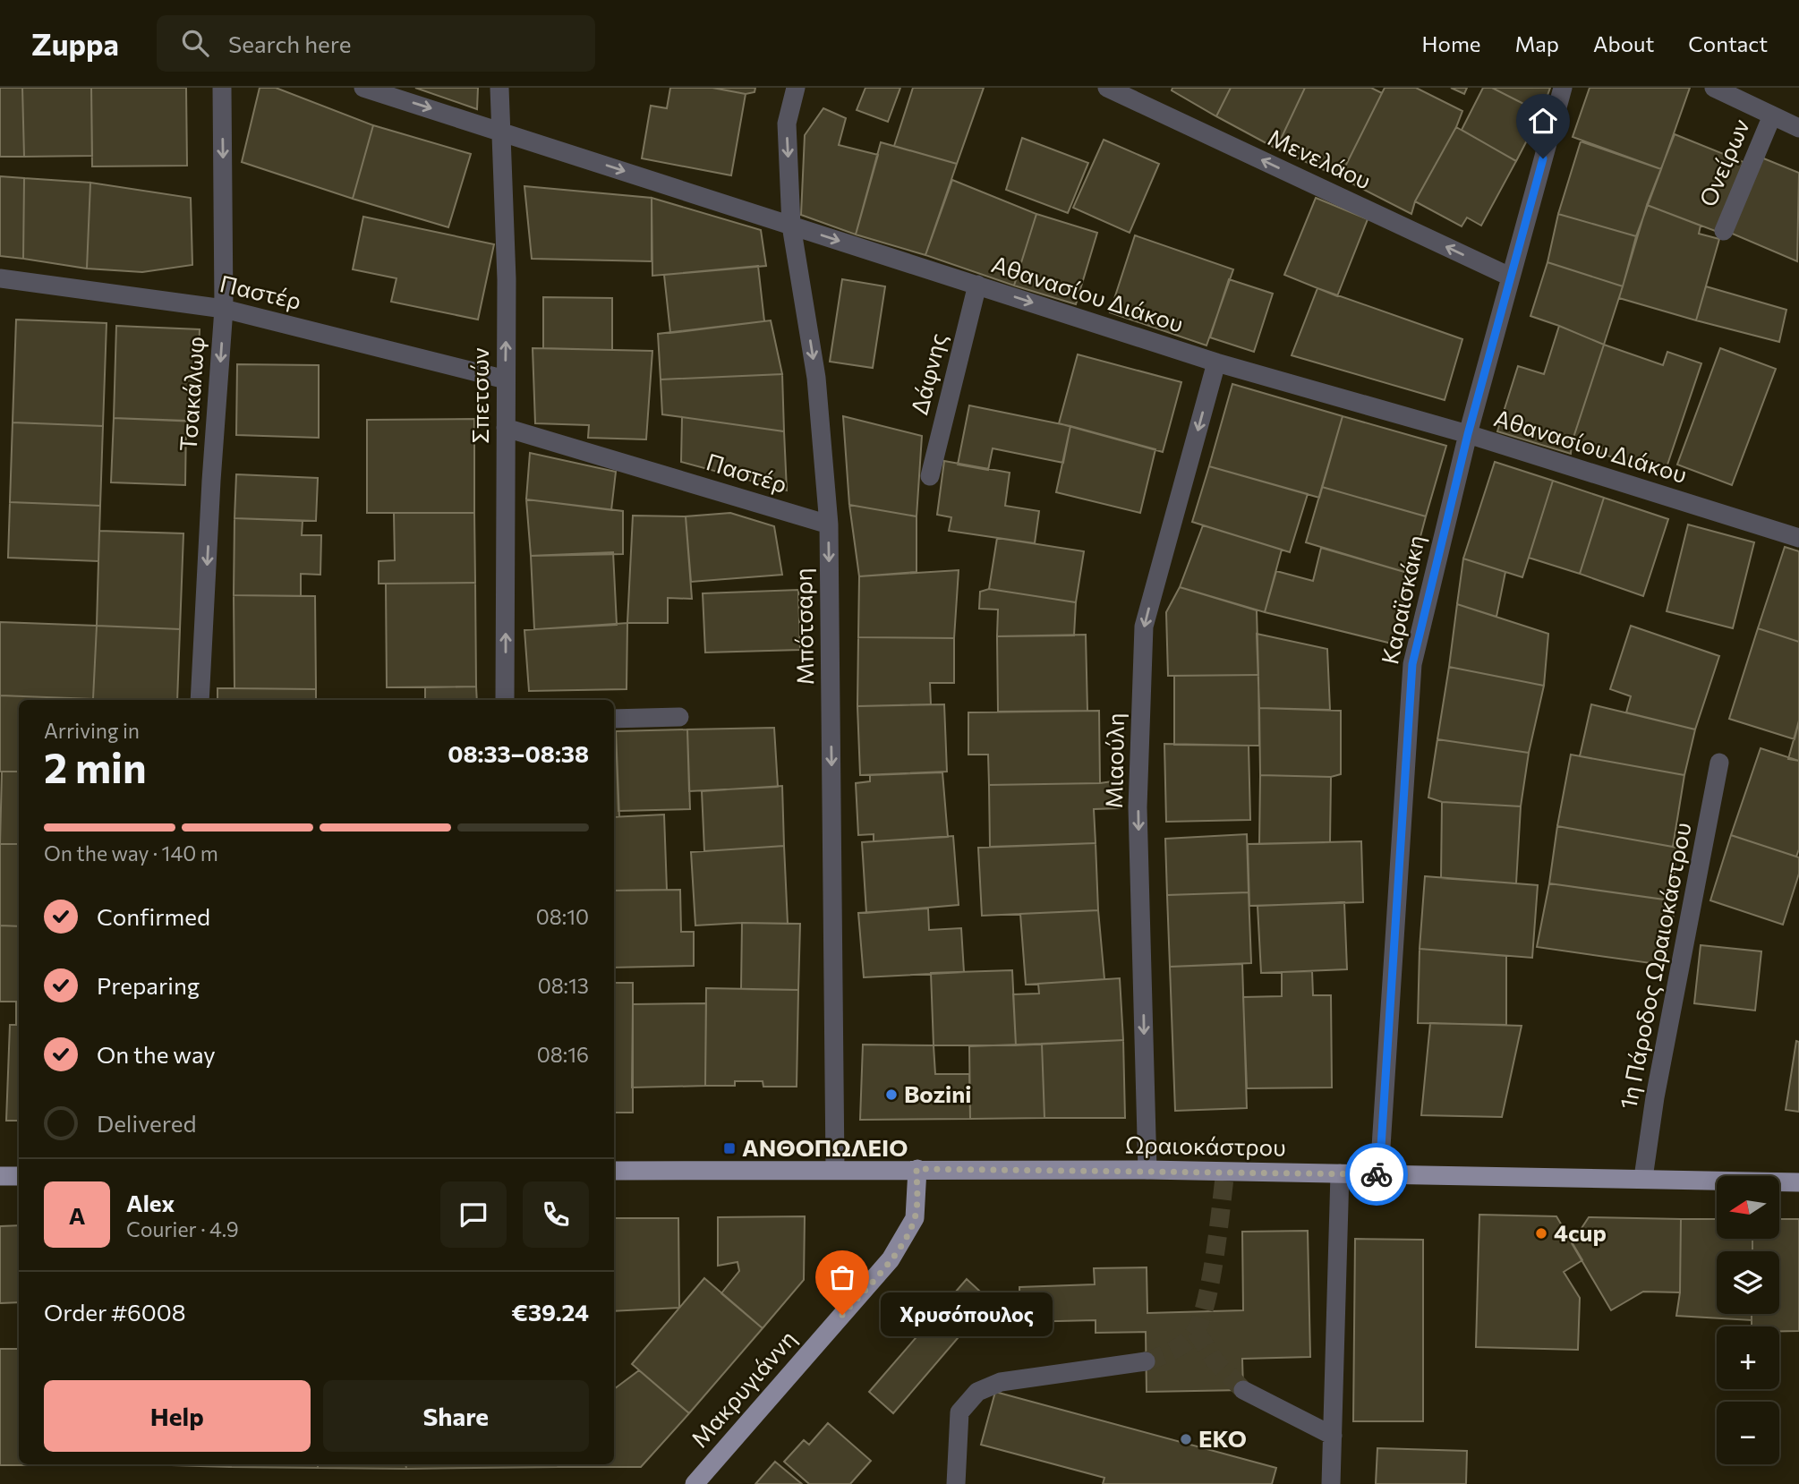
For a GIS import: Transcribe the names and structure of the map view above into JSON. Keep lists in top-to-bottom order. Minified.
{"streets":{"main road":["Ωραιοκάστρου","Μακρυγιάννη"],"street":["Μενελάου","Ονείρων","Παστέρ","Αθανασίου Διάκου","Δάφνης","Τσακάλωφ","Σπετσών","Καραϊσκάκη","Μπότσαρη","Μιαούλη","1η Πάροδος Ωραιοκάστρου"]},"crossings":[["Μενελάου","Καραϊσκάκη"],["Παστέρ","Τσακάλωφ"],["Παστέρ","Σπετσών"],["Παστέρ","Μπότσαρη"],["Αθανασίου Διάκου","Δάφνης"],["Αθανασίου Διάκου","Σπετσών"],["Αθανασίου Διάκου","Καραϊσκάκη"],["Αθανασίου Διάκου","Μπότσαρη"],["Αθανασίου Διάκου","Μιαούλη"],["Καραϊσκάκη","Ωραιοκάστρου"],["Μπότσαρη","Ωραιοκάστρου"],["Μιαούλη","Ωραιοκάστρου"],["1η Πάροδος Ωραιοκάστρου","Ωραιοκάστρου"],["Ωραιοκάστρου","Μακρυγιάννη"]],"one_way":["Μενελάου","Αθανασίου Διάκου","Τσακάλωφ","Σπετσών","Μπότσαρη","Μιαούλη"],"places":{"other":["Bozini","4cup","Χρυσόπουλος","EKO"],"transit":["ΑΝΘΟΠΩΛΕΙΟ"]},"north":"left","page":{"header":"Zuppa","search":"Search here","nav":["Home","Map","About","Contact"],"heading":["2 min","Arriving in","08:33–08:38"],"panel":["Alex","Courier · 4.9","Order #6008","€39.24"],"bar":"On the way · 140 m","list":[["Confirmed","08:10"],["Preparing","08:13"],["On the way","08:16"],"Delivered"],"map_buttons":["+","−"],"round":"A","bubble":"Χρυσόπουλος","buttons":["Help","Share"]}}
